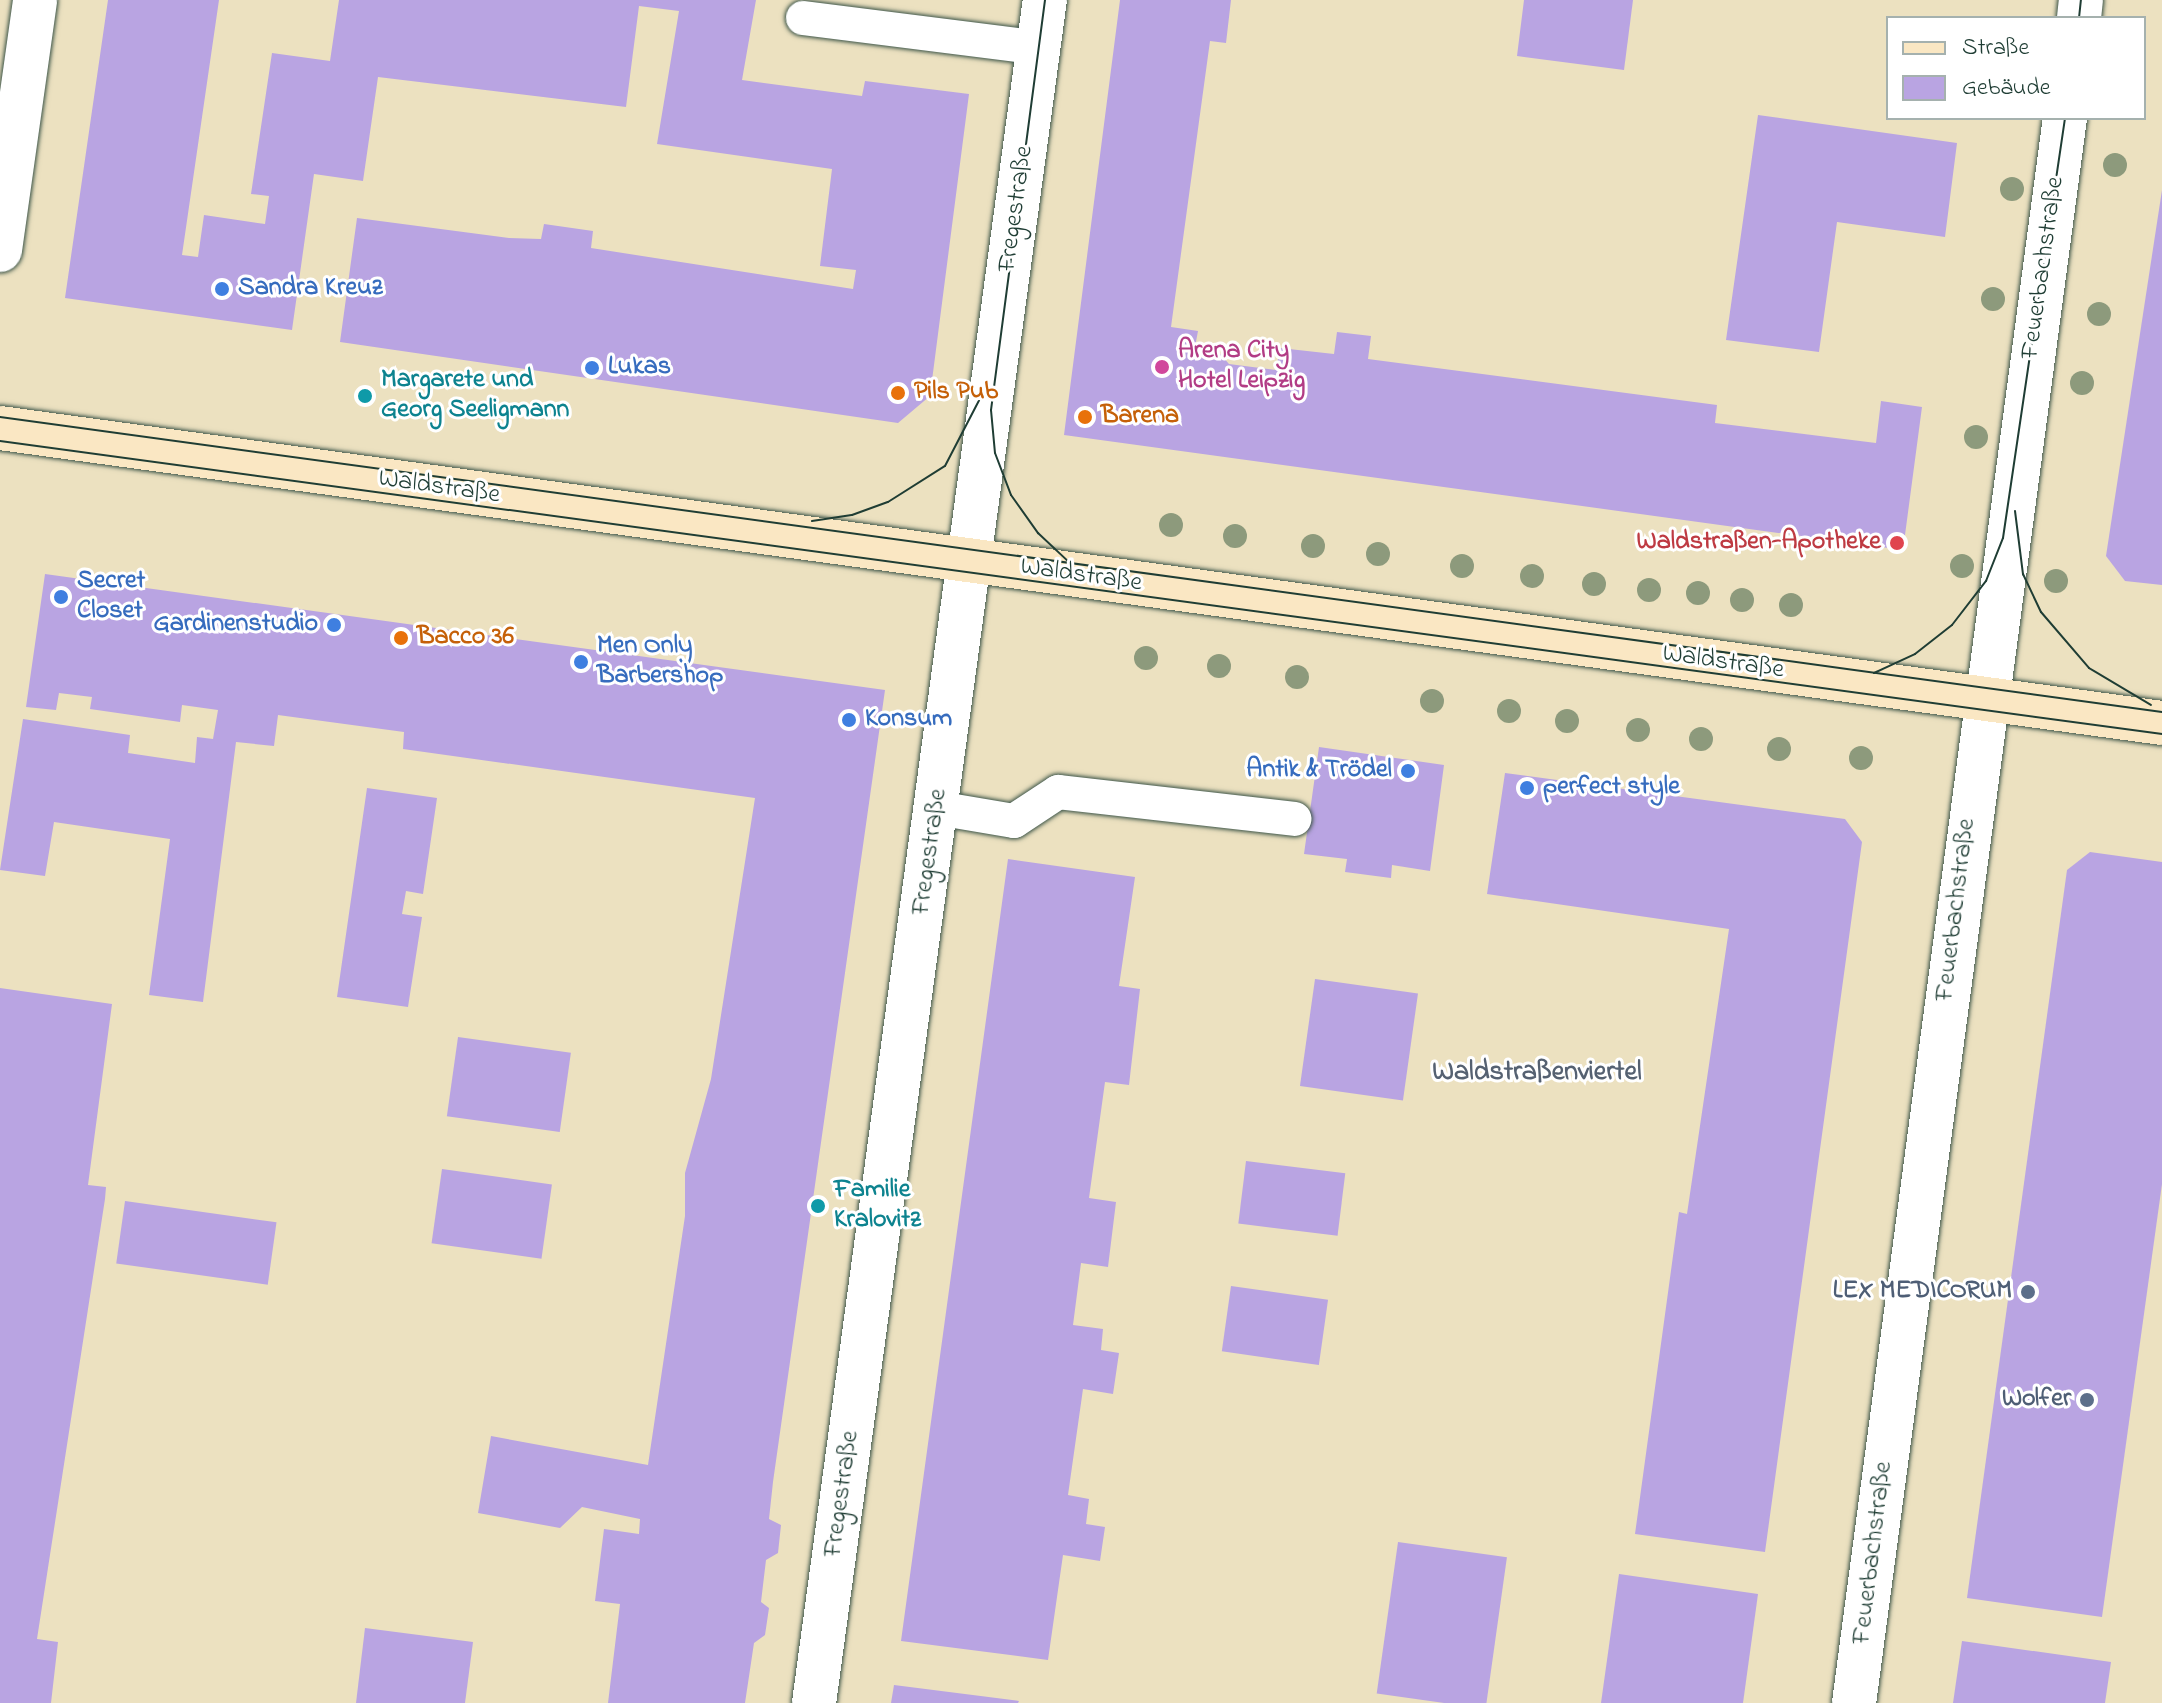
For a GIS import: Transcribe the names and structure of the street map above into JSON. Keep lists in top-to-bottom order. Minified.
{"streets":{"main road":["Waldstraße"],"street":["Fregestraße","Feuerbachstraße"]},"crossings":[["Fregestraße","Waldstraße"],["Feuerbachstraße","Waldstraße"]],"districts":["Waldstraßenviertel"],"places":["Sandra Kreuz","Arena City Hotel Leipzig","Lukas","Pils Pub","Margarete und Georg Seeligmann","Barena","Waldstraßen-Apotheke","Secret Closet","Gardinenstudio","Bacco 36","Men Only Barbershop","Konsum","Antik & Trödel","perfect style","Familie Kralovitz","LEX MEDICORUM","Wolfer"],"legend":["Straße","Gebäude"]}
